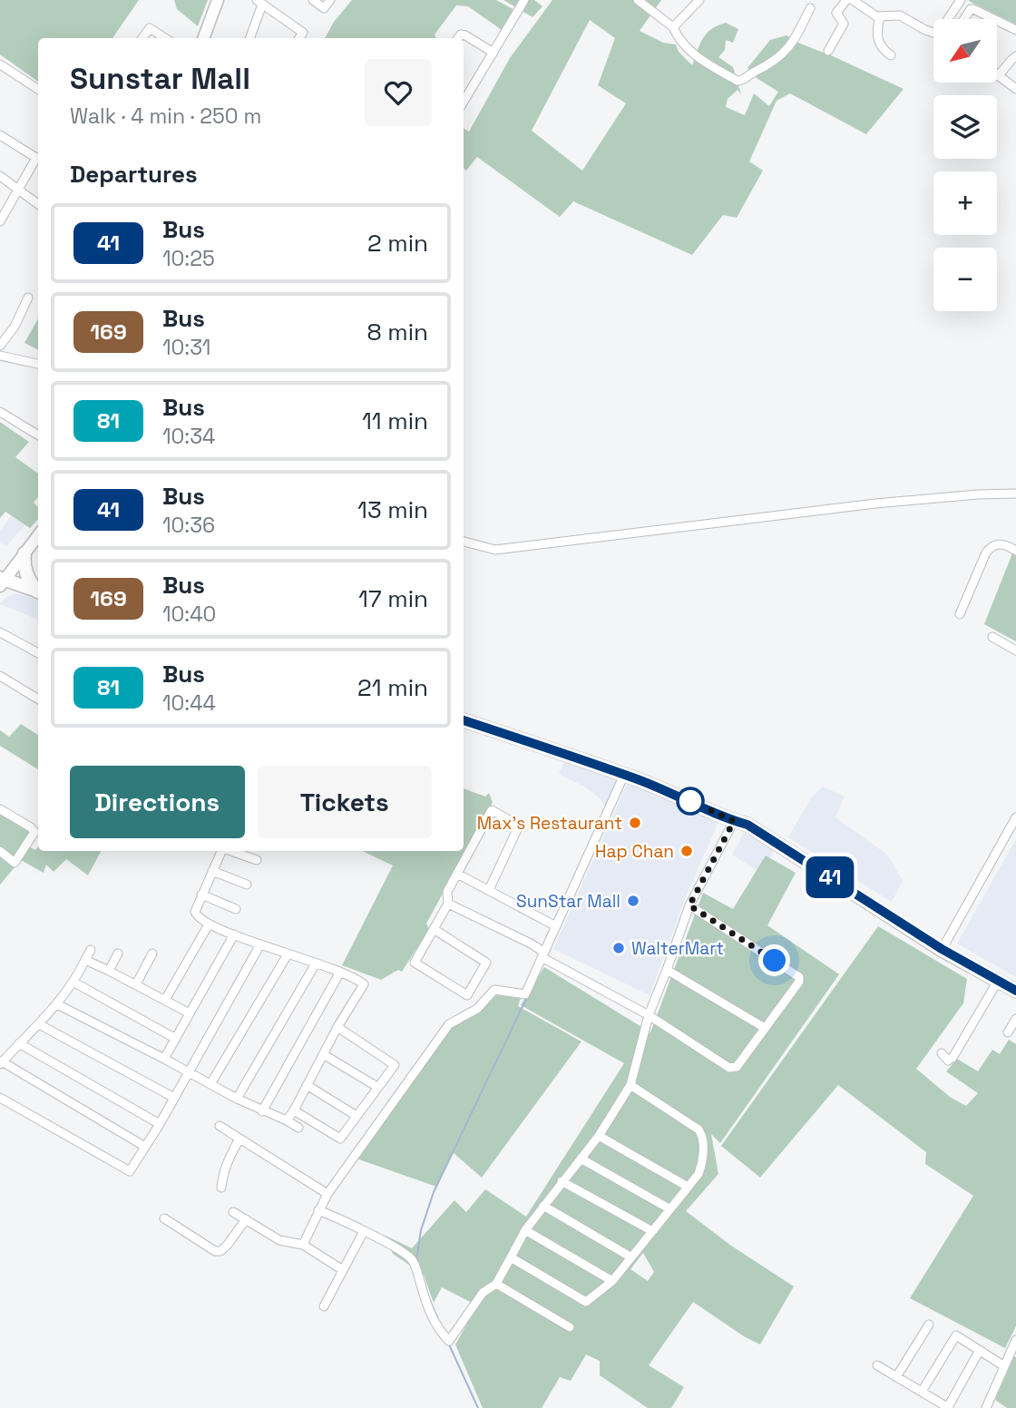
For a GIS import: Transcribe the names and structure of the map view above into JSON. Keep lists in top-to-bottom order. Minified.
{"places":["Max's Restaurant","Hap Chan","SunStar Mall","WalterMart"],"lines":["bus line 41"],"north":"bottom left","page":{"on_map":"41","map_buttons":["+","−"],"heading":[["Sunstar Mall","Walk · 4 min · 250 m"],"Departures"],"list":[{"mark":"41","name":"Bus","note":"10:25","value":"2 min"},{"mark":"169","name":"Bus","note":"10:31","value":"8 min"},{"mark":"81","name":"Bus","note":"10:34","value":"11 min"},{"mark":"41","name":"Bus","note":"10:36","value":"13 min"},{"mark":"169","name":"Bus","note":"10:40","value":"17 min"},{"mark":"81","name":"Bus","note":"10:44","value":"21 min"}],"buttons":["Directions","Tickets"]}}
